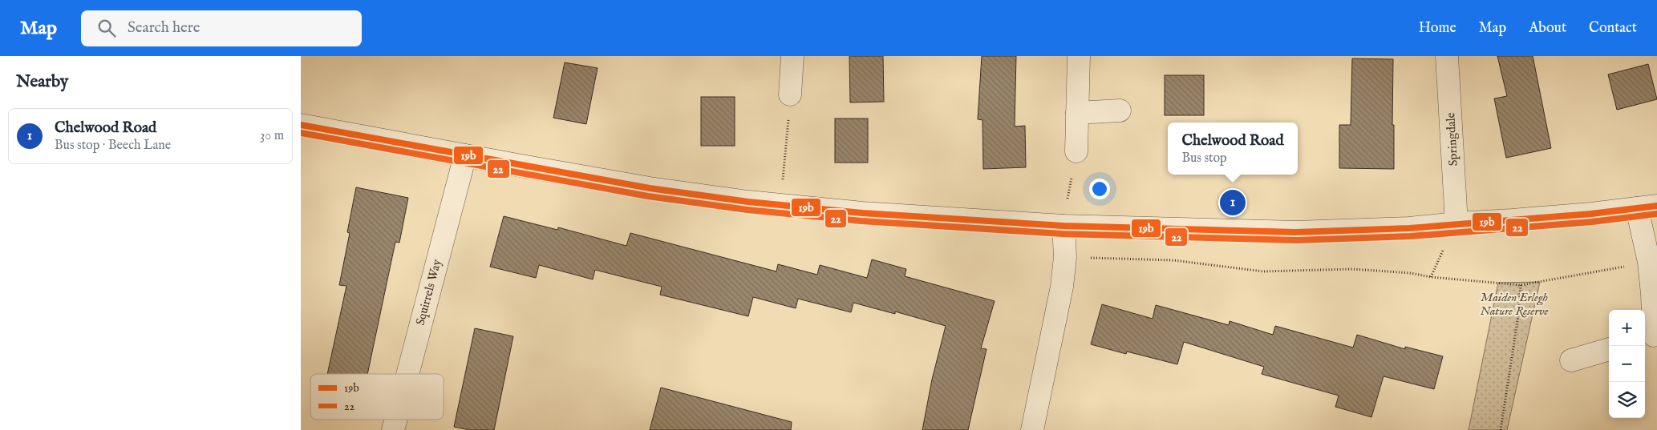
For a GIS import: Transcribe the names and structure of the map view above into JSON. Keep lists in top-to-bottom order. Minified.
{"streets":{"street":["Springdale","Squirrels Way"]},"parks":["Maiden Erlegh Nature Reserve"],"lines":["transit line 19b","transit line 22"],"legend":["19b","22"],"page":{"header":"Map","search":"Search here","nav":["Home","Map","About","Contact"],"heading":"Nearby","list":[{"mark":"1","name":"Chelwood Road","note":"Bus stop · Beech Lane","value":"30 m"}],"popup":["Chelwood Road","Bus stop"],"pins":"1","map_buttons":["+","−"]}}
